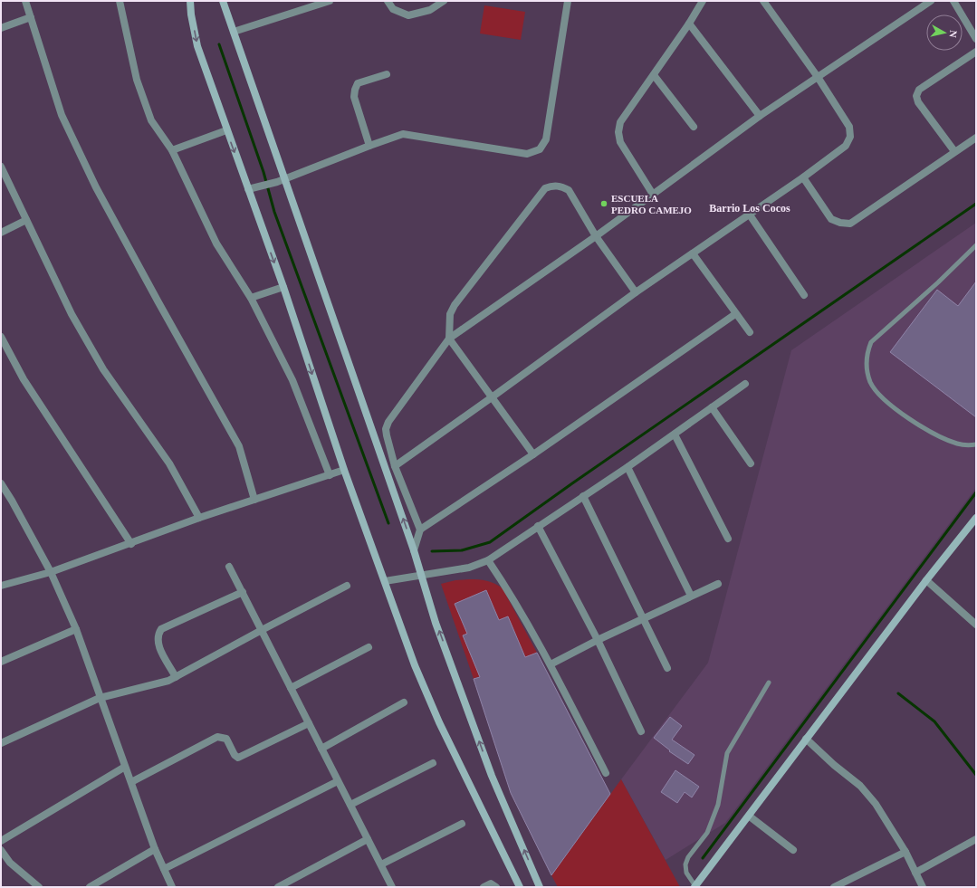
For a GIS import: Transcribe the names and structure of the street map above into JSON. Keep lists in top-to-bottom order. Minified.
{"districts":["Barrio Los Cocos"],"places":["ESCUELA PEDRO CAMEJO"],"north":"right"}
